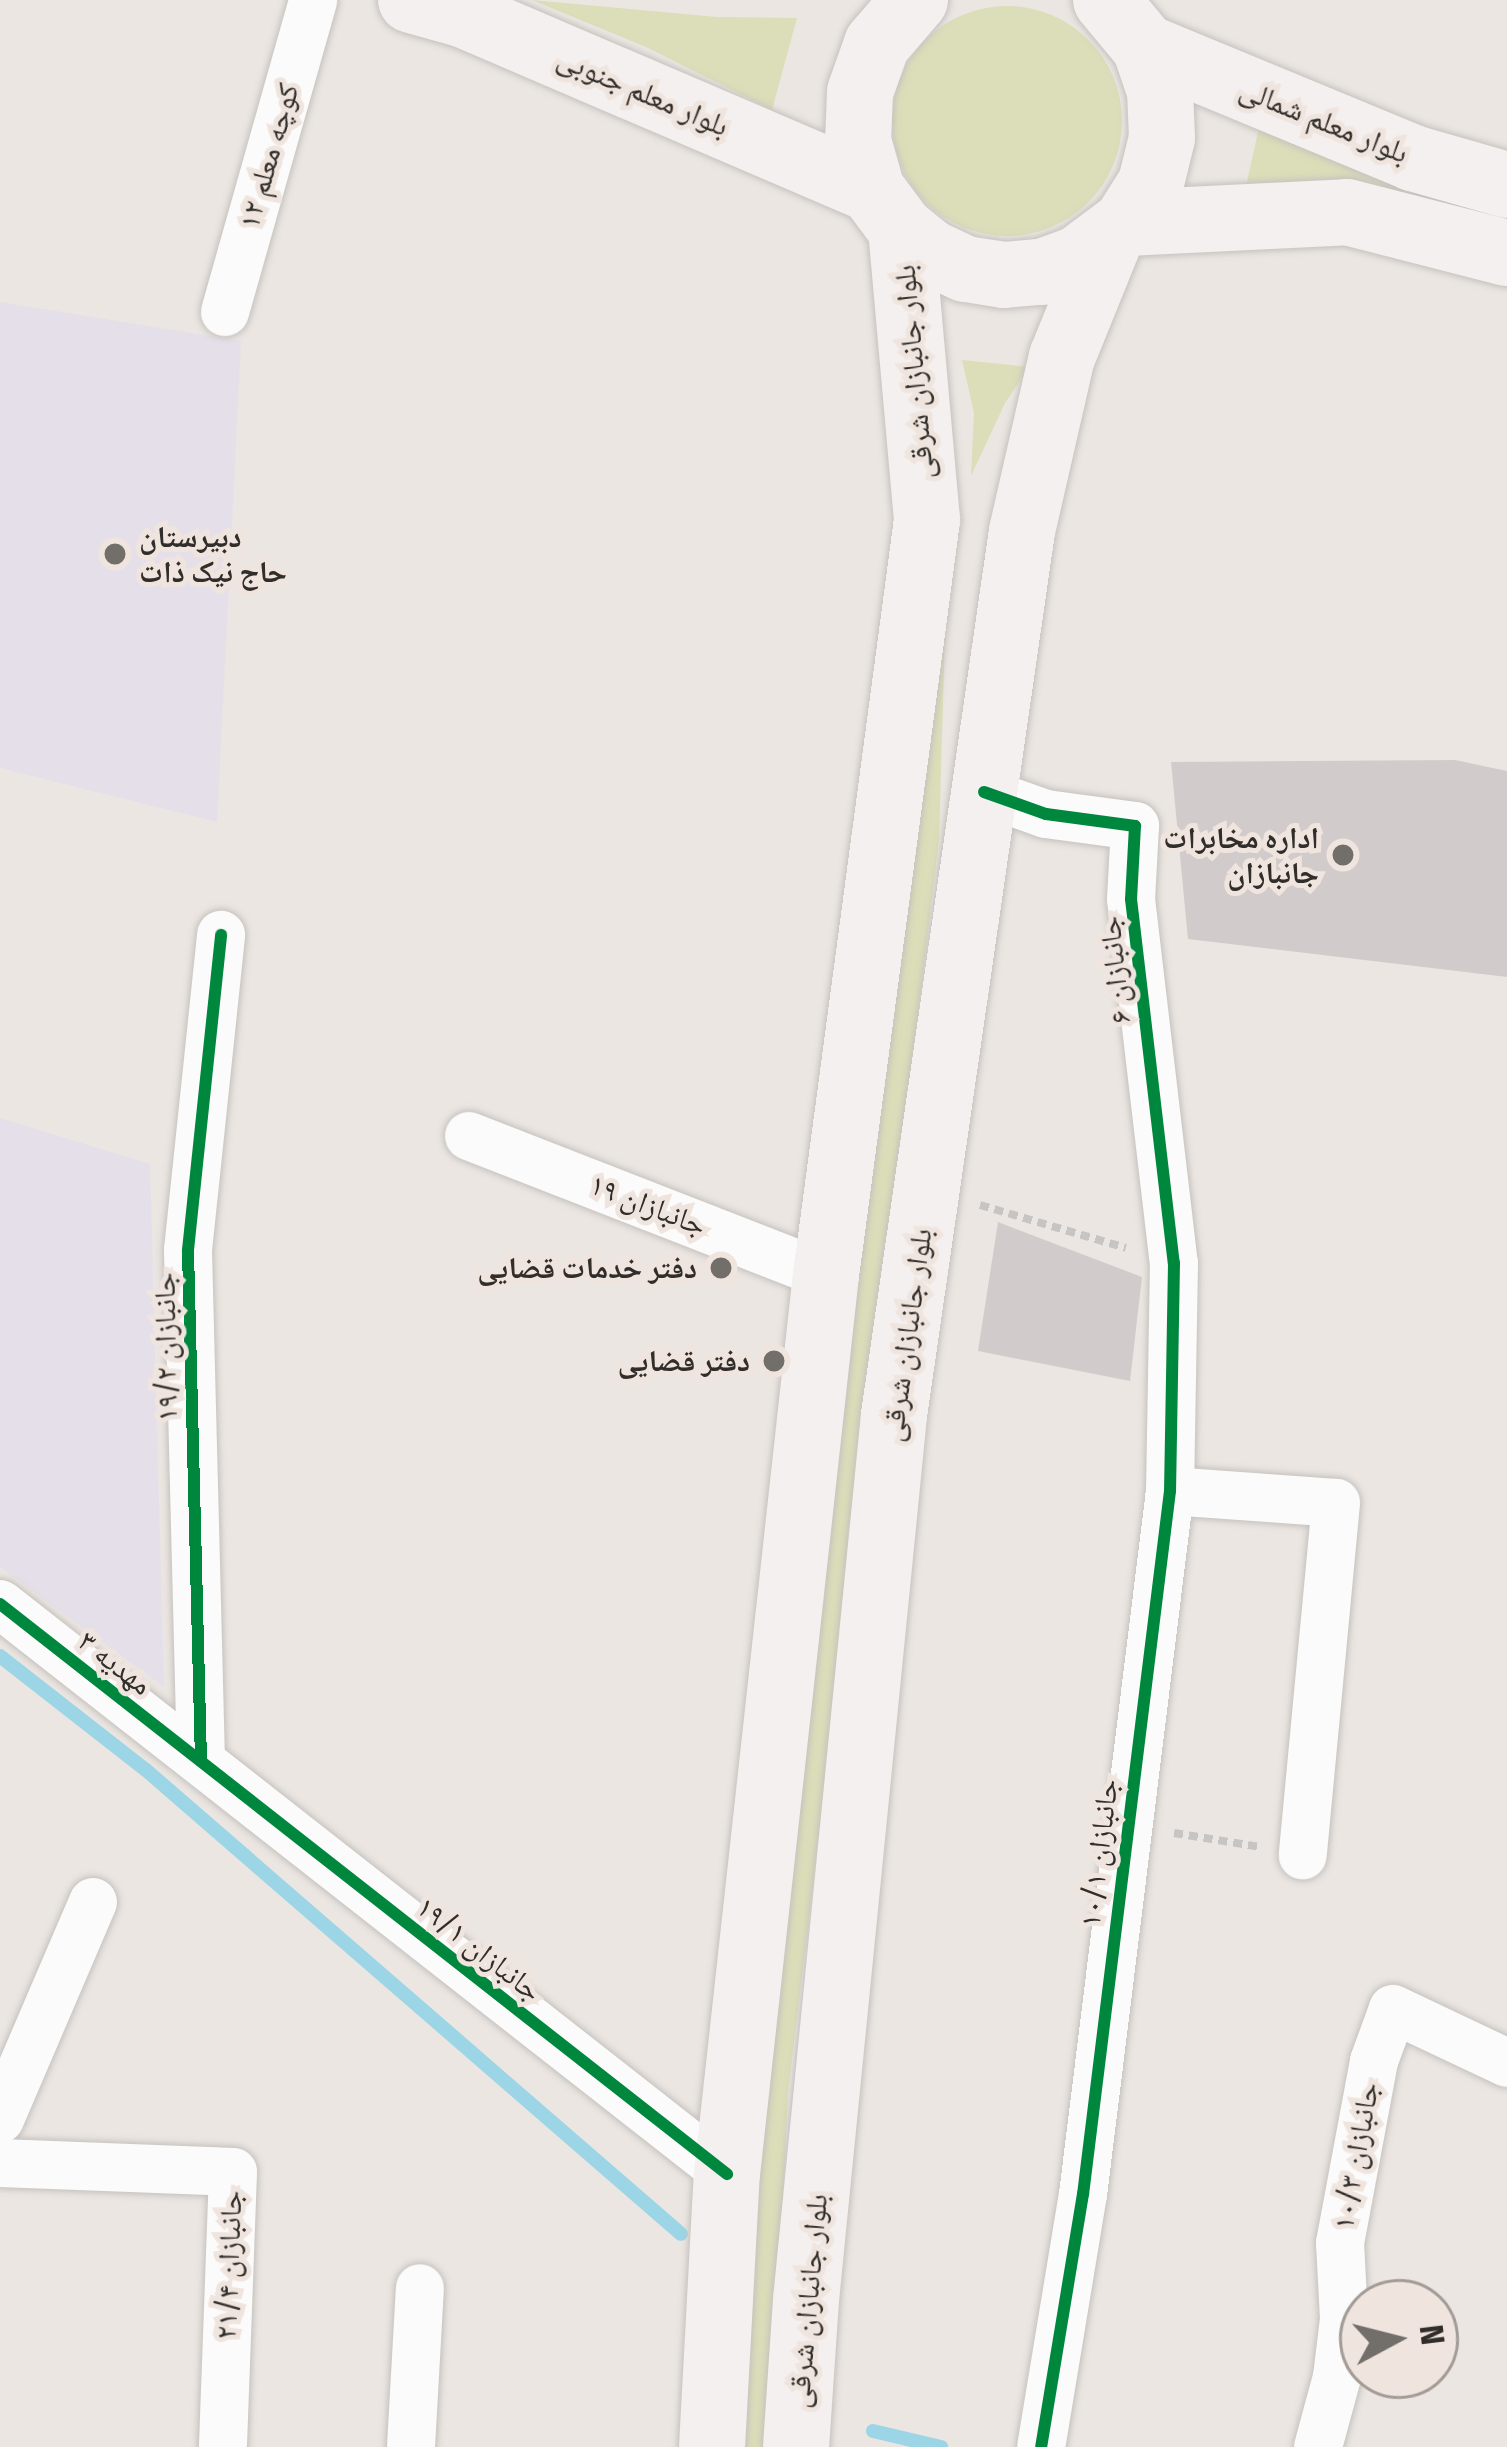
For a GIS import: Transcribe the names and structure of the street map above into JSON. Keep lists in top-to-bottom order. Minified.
{"streets":{"main road":["بلوار معلم جنوبی","بلوار معلم شمالی","بلوار جانبازان شرقی"],"street":["کوچه معلم ۱۲","جانبازان ۶","جانبازان ۱۹","جانبازان ۱۹/۲","مهدیه ۳","جانبازان ۱۰/۱","جانبازان ۱۹/۱","جانبازان ۱۰/۳","جانبازان ۲۱/۴"]},"crossings":[["بلوار معلم جنوبی","بلوار جانبازان شرقی"],["بلوار معلم شمالی","بلوار جانبازان شرقی"],["بلوار جانبازان شرقی","جانبازان ۶"],["بلوار جانبازان شرقی","جانبازان ۱۹"],["بلوار جانبازان شرقی","جانبازان ۱۹/۱"],["جانبازان ۶","جانبازان ۱۰/۱"],["جانبازان ۱۹/۲","مهدیه ۳"],["جانبازان ۱۹/۲","جانبازان ۱۹/۱"],["مهدیه ۳","جانبازان ۱۹/۱"]],"places":["دبیرستان حاج نیک ذات","اداره مخابرات جانبازان","دفتر خدمات قضایی","دفتر قضایی"],"north":"right"}
